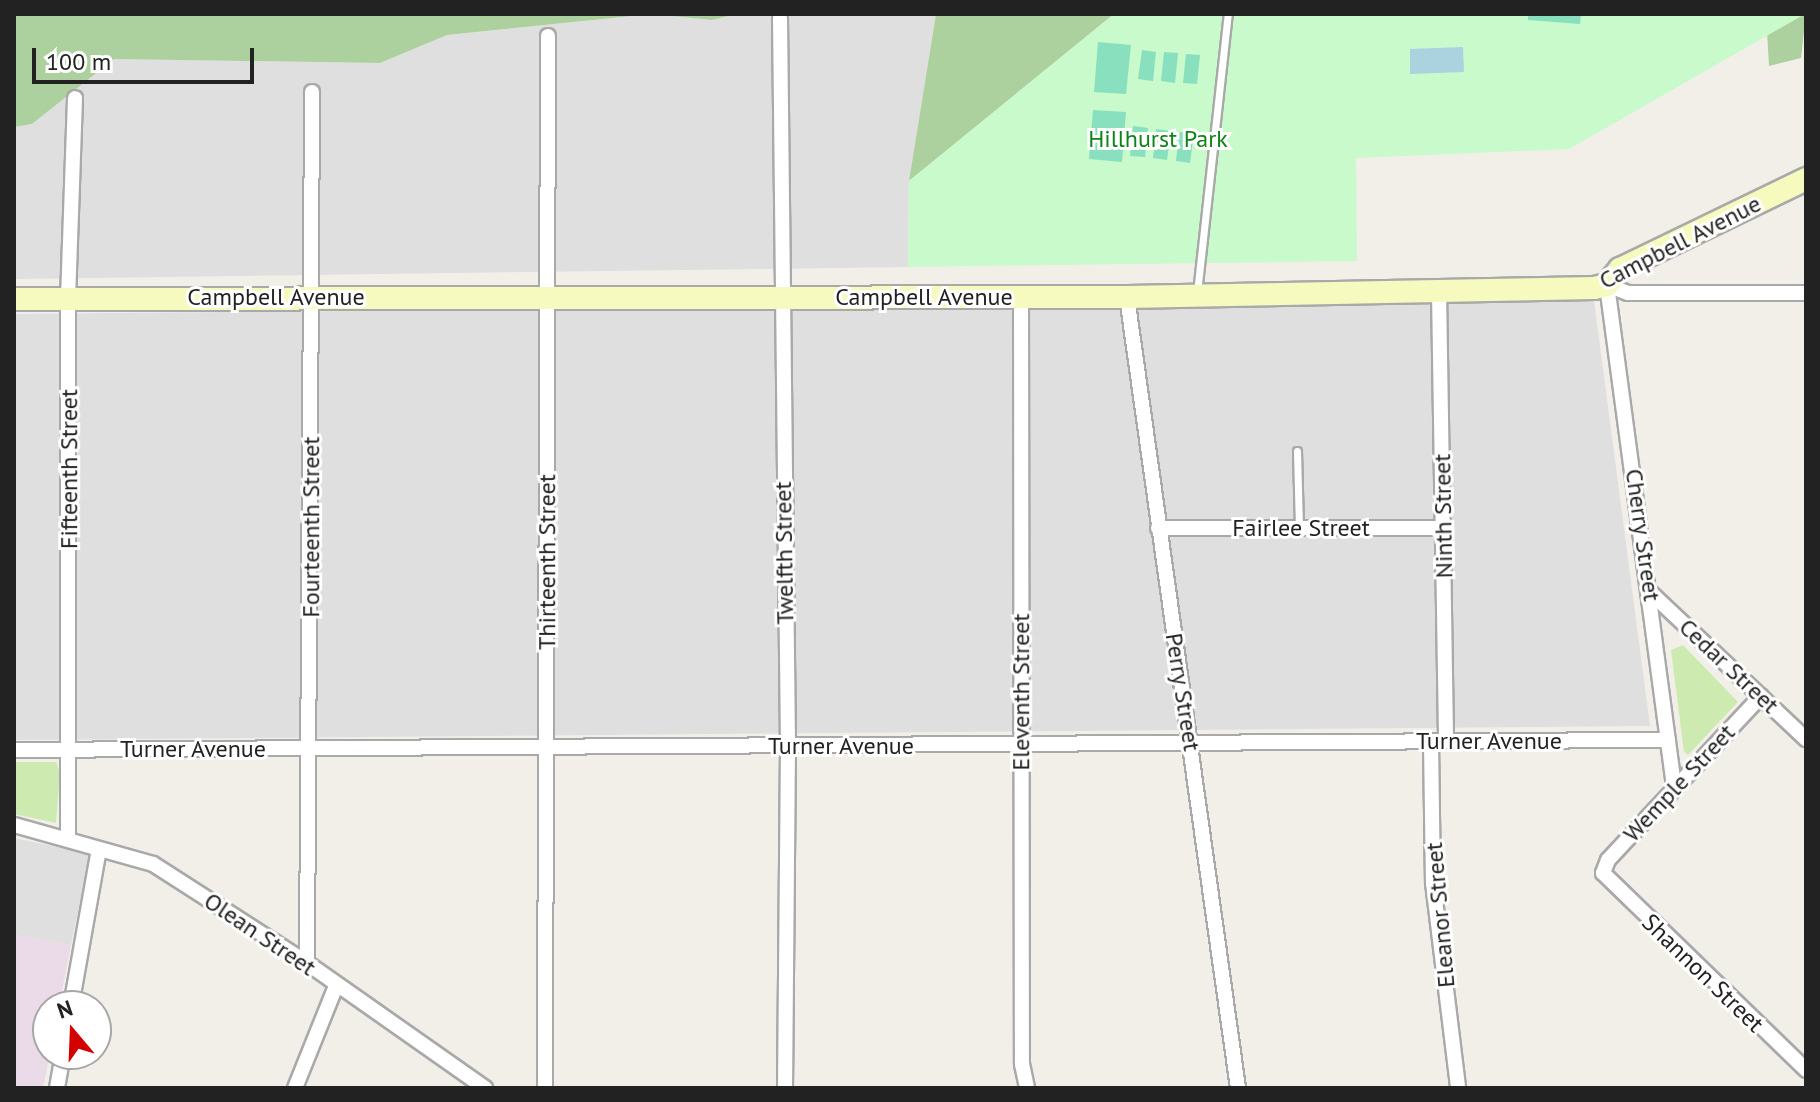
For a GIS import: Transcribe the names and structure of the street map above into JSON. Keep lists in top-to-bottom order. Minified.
{"streets":{"street":["Campbell Avenue","Fifteenth Street","Ninth Street","Fourteenth Street","Fairlee Street","Cherry Street","Twelfth Street","Thirteenth Street","Cedar Street","Eleventh Street","Perry Street","Turner Avenue","Wemple Street","Eleanor Street","Olean Street","Shannon Street"]},"crossings":[["Campbell Avenue","Fifteenth Street"],["Campbell Avenue","Ninth Street"],["Campbell Avenue","Fourteenth Street"],["Campbell Avenue","Cherry Street"],["Campbell Avenue","Twelfth Street"],["Campbell Avenue","Thirteenth Street"],["Campbell Avenue","Eleventh Street"],["Campbell Avenue","Perry Street"],["Fifteenth Street","Turner Avenue"],["Fifteenth Street","Olean Street"],["Ninth Street","Fairlee Street"],["Ninth Street","Turner Avenue"],["Ninth Street","Eleanor Street"],["Fourteenth Street","Turner Avenue"],["Fourteenth Street","Olean Street"],["Fairlee Street","Perry Street"],["Cherry Street","Cedar Street"],["Cherry Street","Turner Avenue"],["Cherry Street","Wemple Street"],["Twelfth Street","Turner Avenue"],["Thirteenth Street","Turner Avenue"],["Cedar Street","Wemple Street"],["Eleventh Street","Turner Avenue"],["Perry Street","Turner Avenue"],["Turner Avenue","Eleanor Street"],["Wemple Street","Shannon Street"]],"parks":["Hillhurst Park"],"scale_bar":"100 m","north":"top"}
